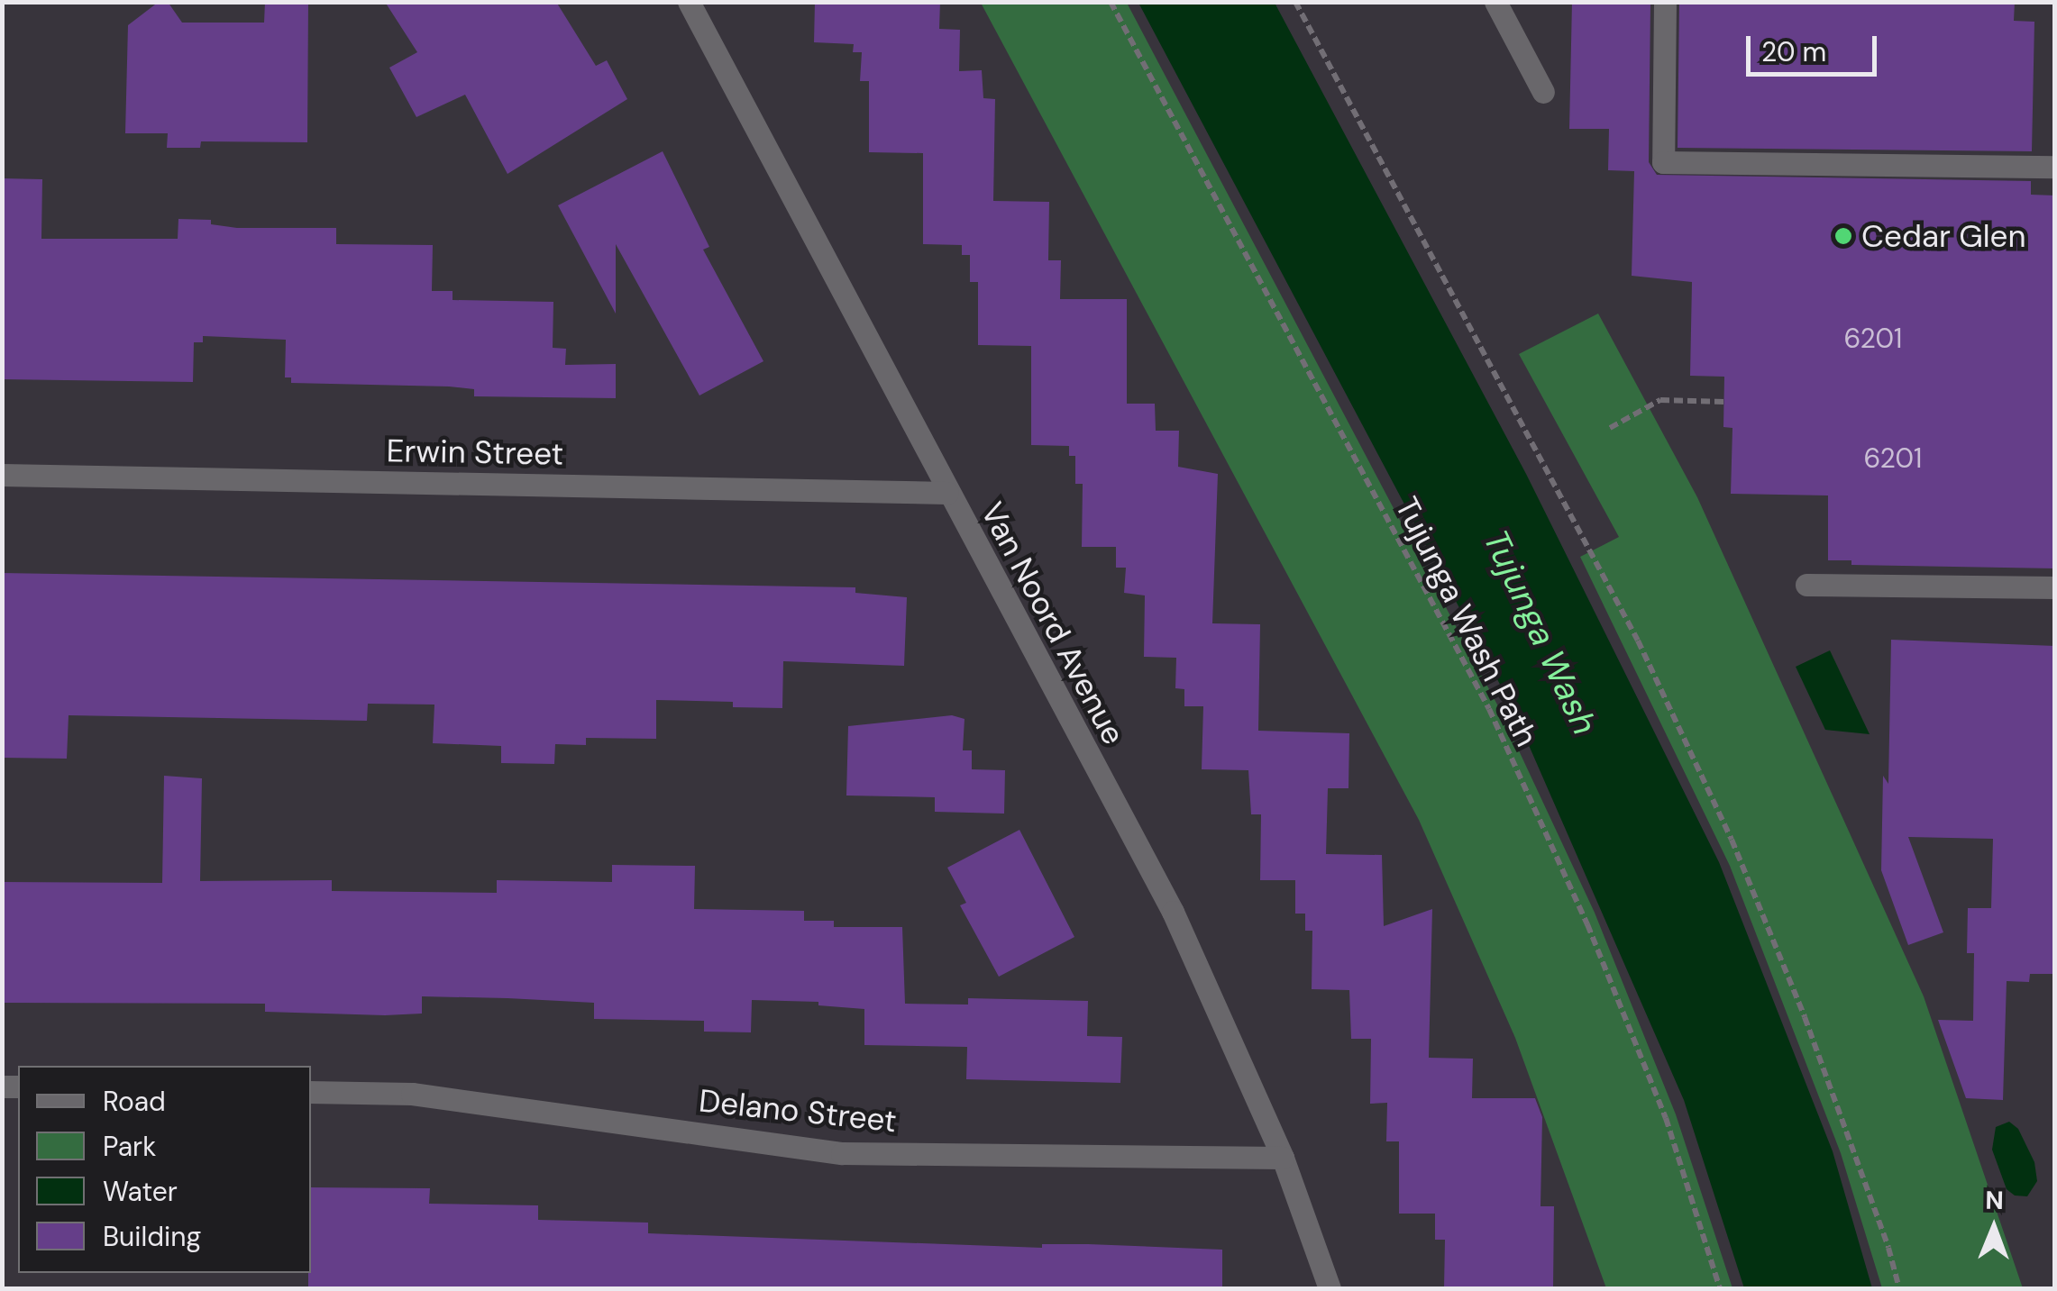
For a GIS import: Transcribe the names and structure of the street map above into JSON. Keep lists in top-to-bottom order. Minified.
{"streets":{"street":["Erwin Street","Van Noord Avenue","Delano Street"],"path":["Tujunga Wash Path"]},"crossings":[["Erwin Street","Van Noord Avenue"],["Van Noord Avenue","Delano Street"]],"water":["Tujunga Wash"],"places":["Cedar Glen"],"house_numbers":["6201","6201"],"legend":["Road","Park","Water","Building"],"scale_bar":"20 m","north":"top"}
